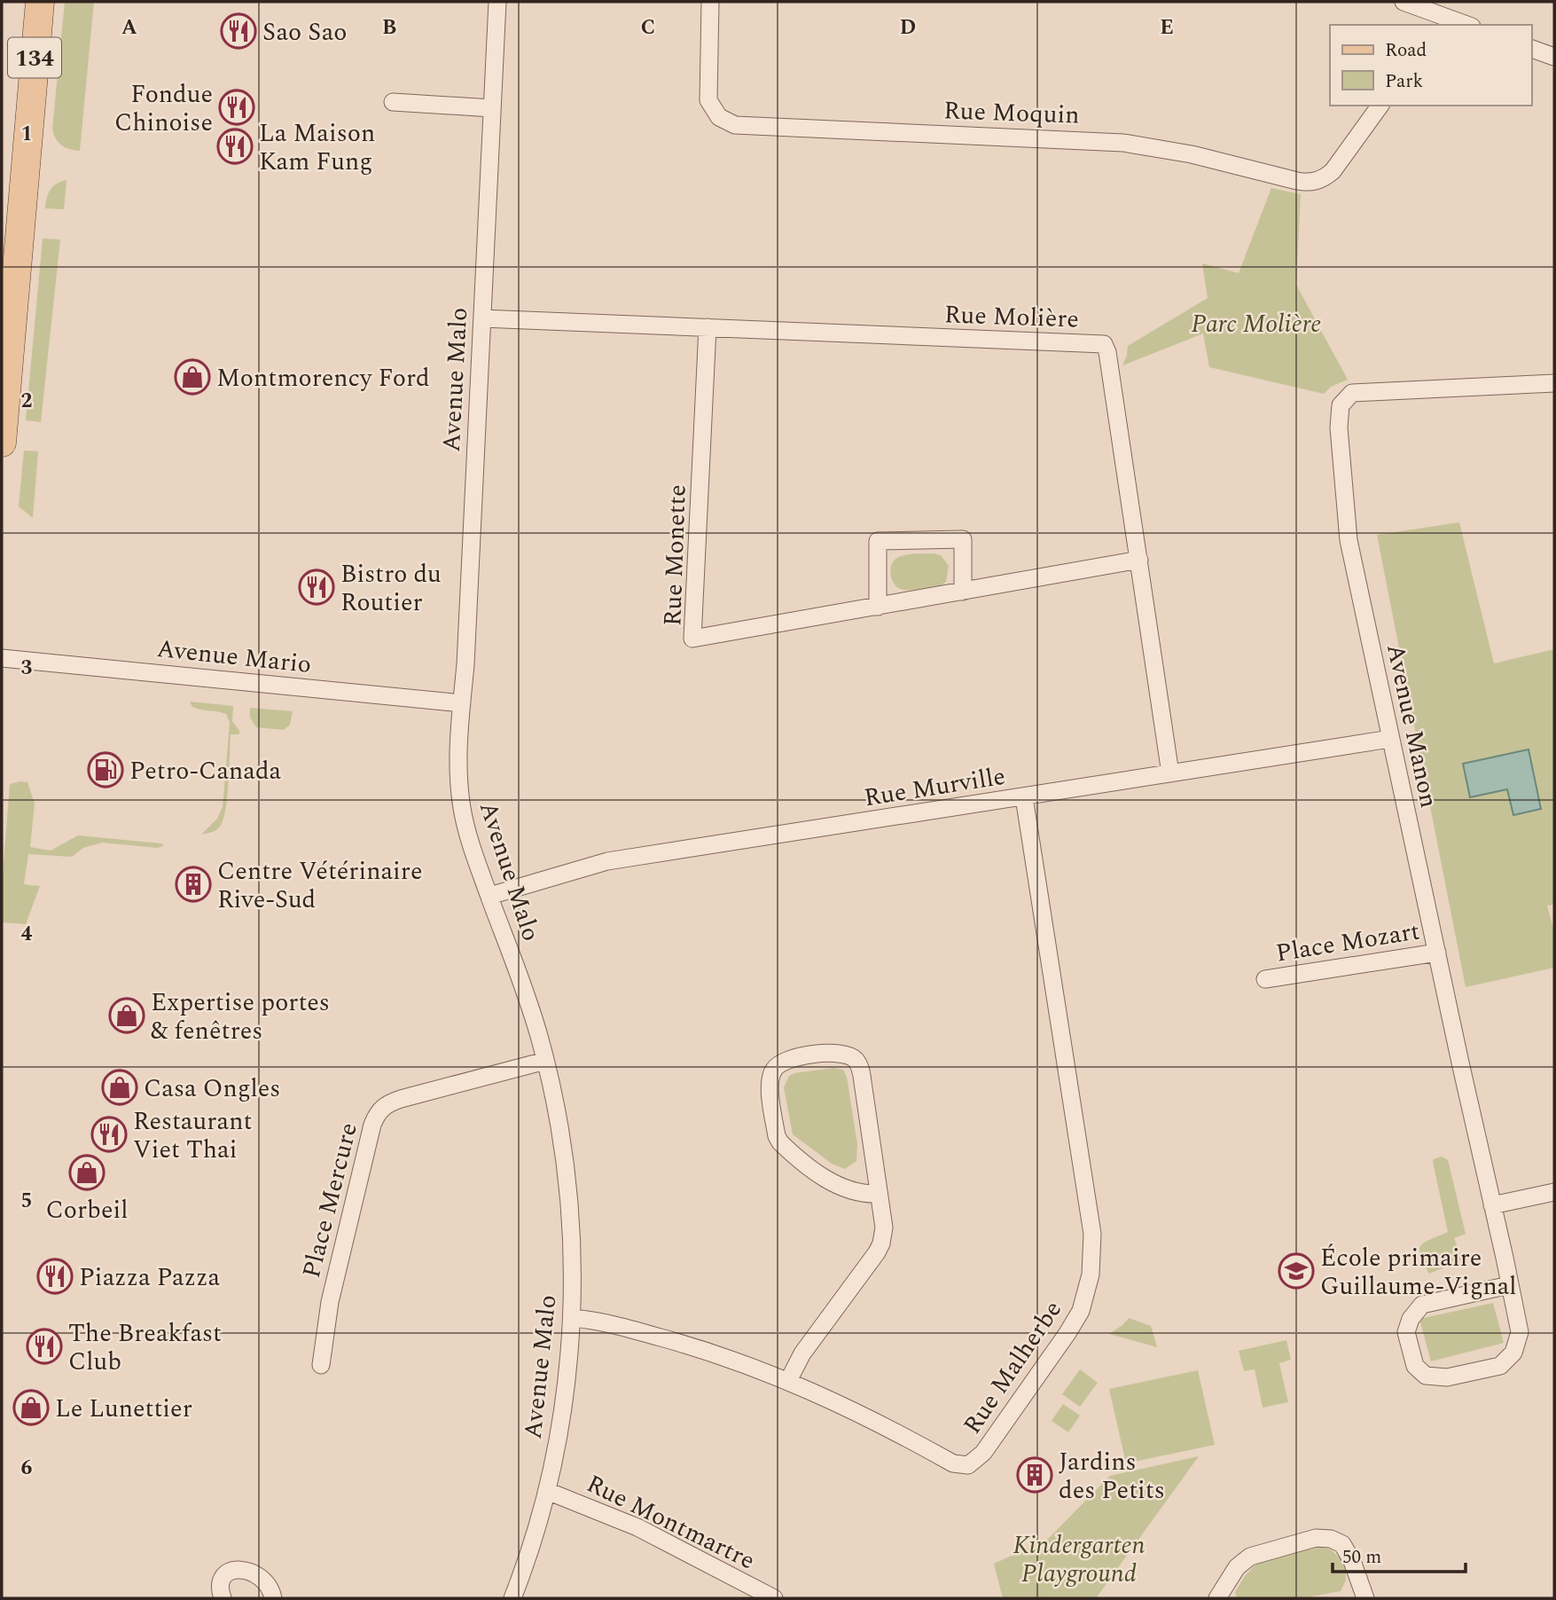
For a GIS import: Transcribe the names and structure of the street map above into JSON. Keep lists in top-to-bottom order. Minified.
{"streets":{"main road":["134"],"street":["Rue Moquin","Rue Molière","Avenue Malo","Rue Monette","Avenue Mario","Avenue Manon","Rue Murville","Place Mozart","Place Mercure","Rue Malherbe","Rue Montmartre"]},"crossings":[["Rue Molière","Avenue Malo"],["Rue Molière","Rue Monette"],["Rue Molière","Rue Murville"],["Avenue Malo","Avenue Mario"],["Avenue Malo","Rue Murville"],["Avenue Malo","Place Mercure"],["Avenue Malo","Rue Malherbe"],["Avenue Malo","Rue Montmartre"],["Avenue Manon","Rue Murville"],["Avenue Manon","Place Mozart"],["Rue Murville","Rue Malherbe"]],"parks":["Parc Molière","Kindergarten Playground"],"places":{"restaurant":["Sao Sao","Fondue Chinoise","La Maison Kam Fung","Bistro du Routier","Restaurant Viet Thai","Piazza Pazza","The Breakfast Club"],"shop":["Montmorency Ford","Expertise portes & fenêtres","Casa Ongles","Corbeil","Le Lunettier"],"fuel station":["Petro-Canada"],"building":["Centre Vétérinaire Rive-Sud","Jardins des Petits"],"school or university":["École primaire Guillaume-Vignal"]},"legend":["Road","Park"],"scale_bar":"50 m","grid":{"columns":["A","B","C","D","E"],"rows":["1","2","3","4","5","6"]}}
